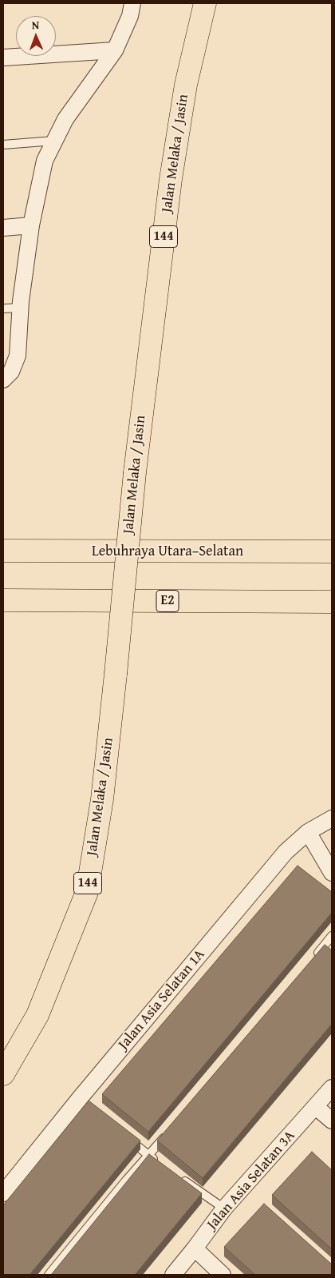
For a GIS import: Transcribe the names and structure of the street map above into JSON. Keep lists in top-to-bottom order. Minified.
{"streets":{"main road":["Jalan Melaka / Jasin","144","Lebuhraya Utara–Selatan","E2"],"street":["Jalan Asia Selatan 1A","Jalan Asia Selatan 3A"]},"north":"top"}
